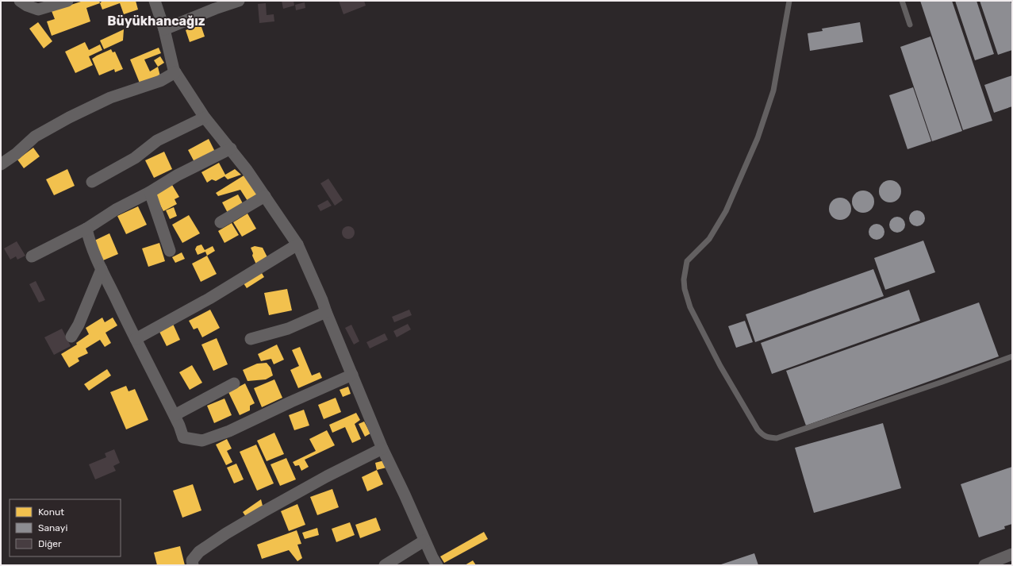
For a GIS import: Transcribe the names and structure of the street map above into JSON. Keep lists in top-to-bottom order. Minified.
{"districts":["Büyükhancağız"],"legend":["Konut","Sanayi","Diğer"]}
